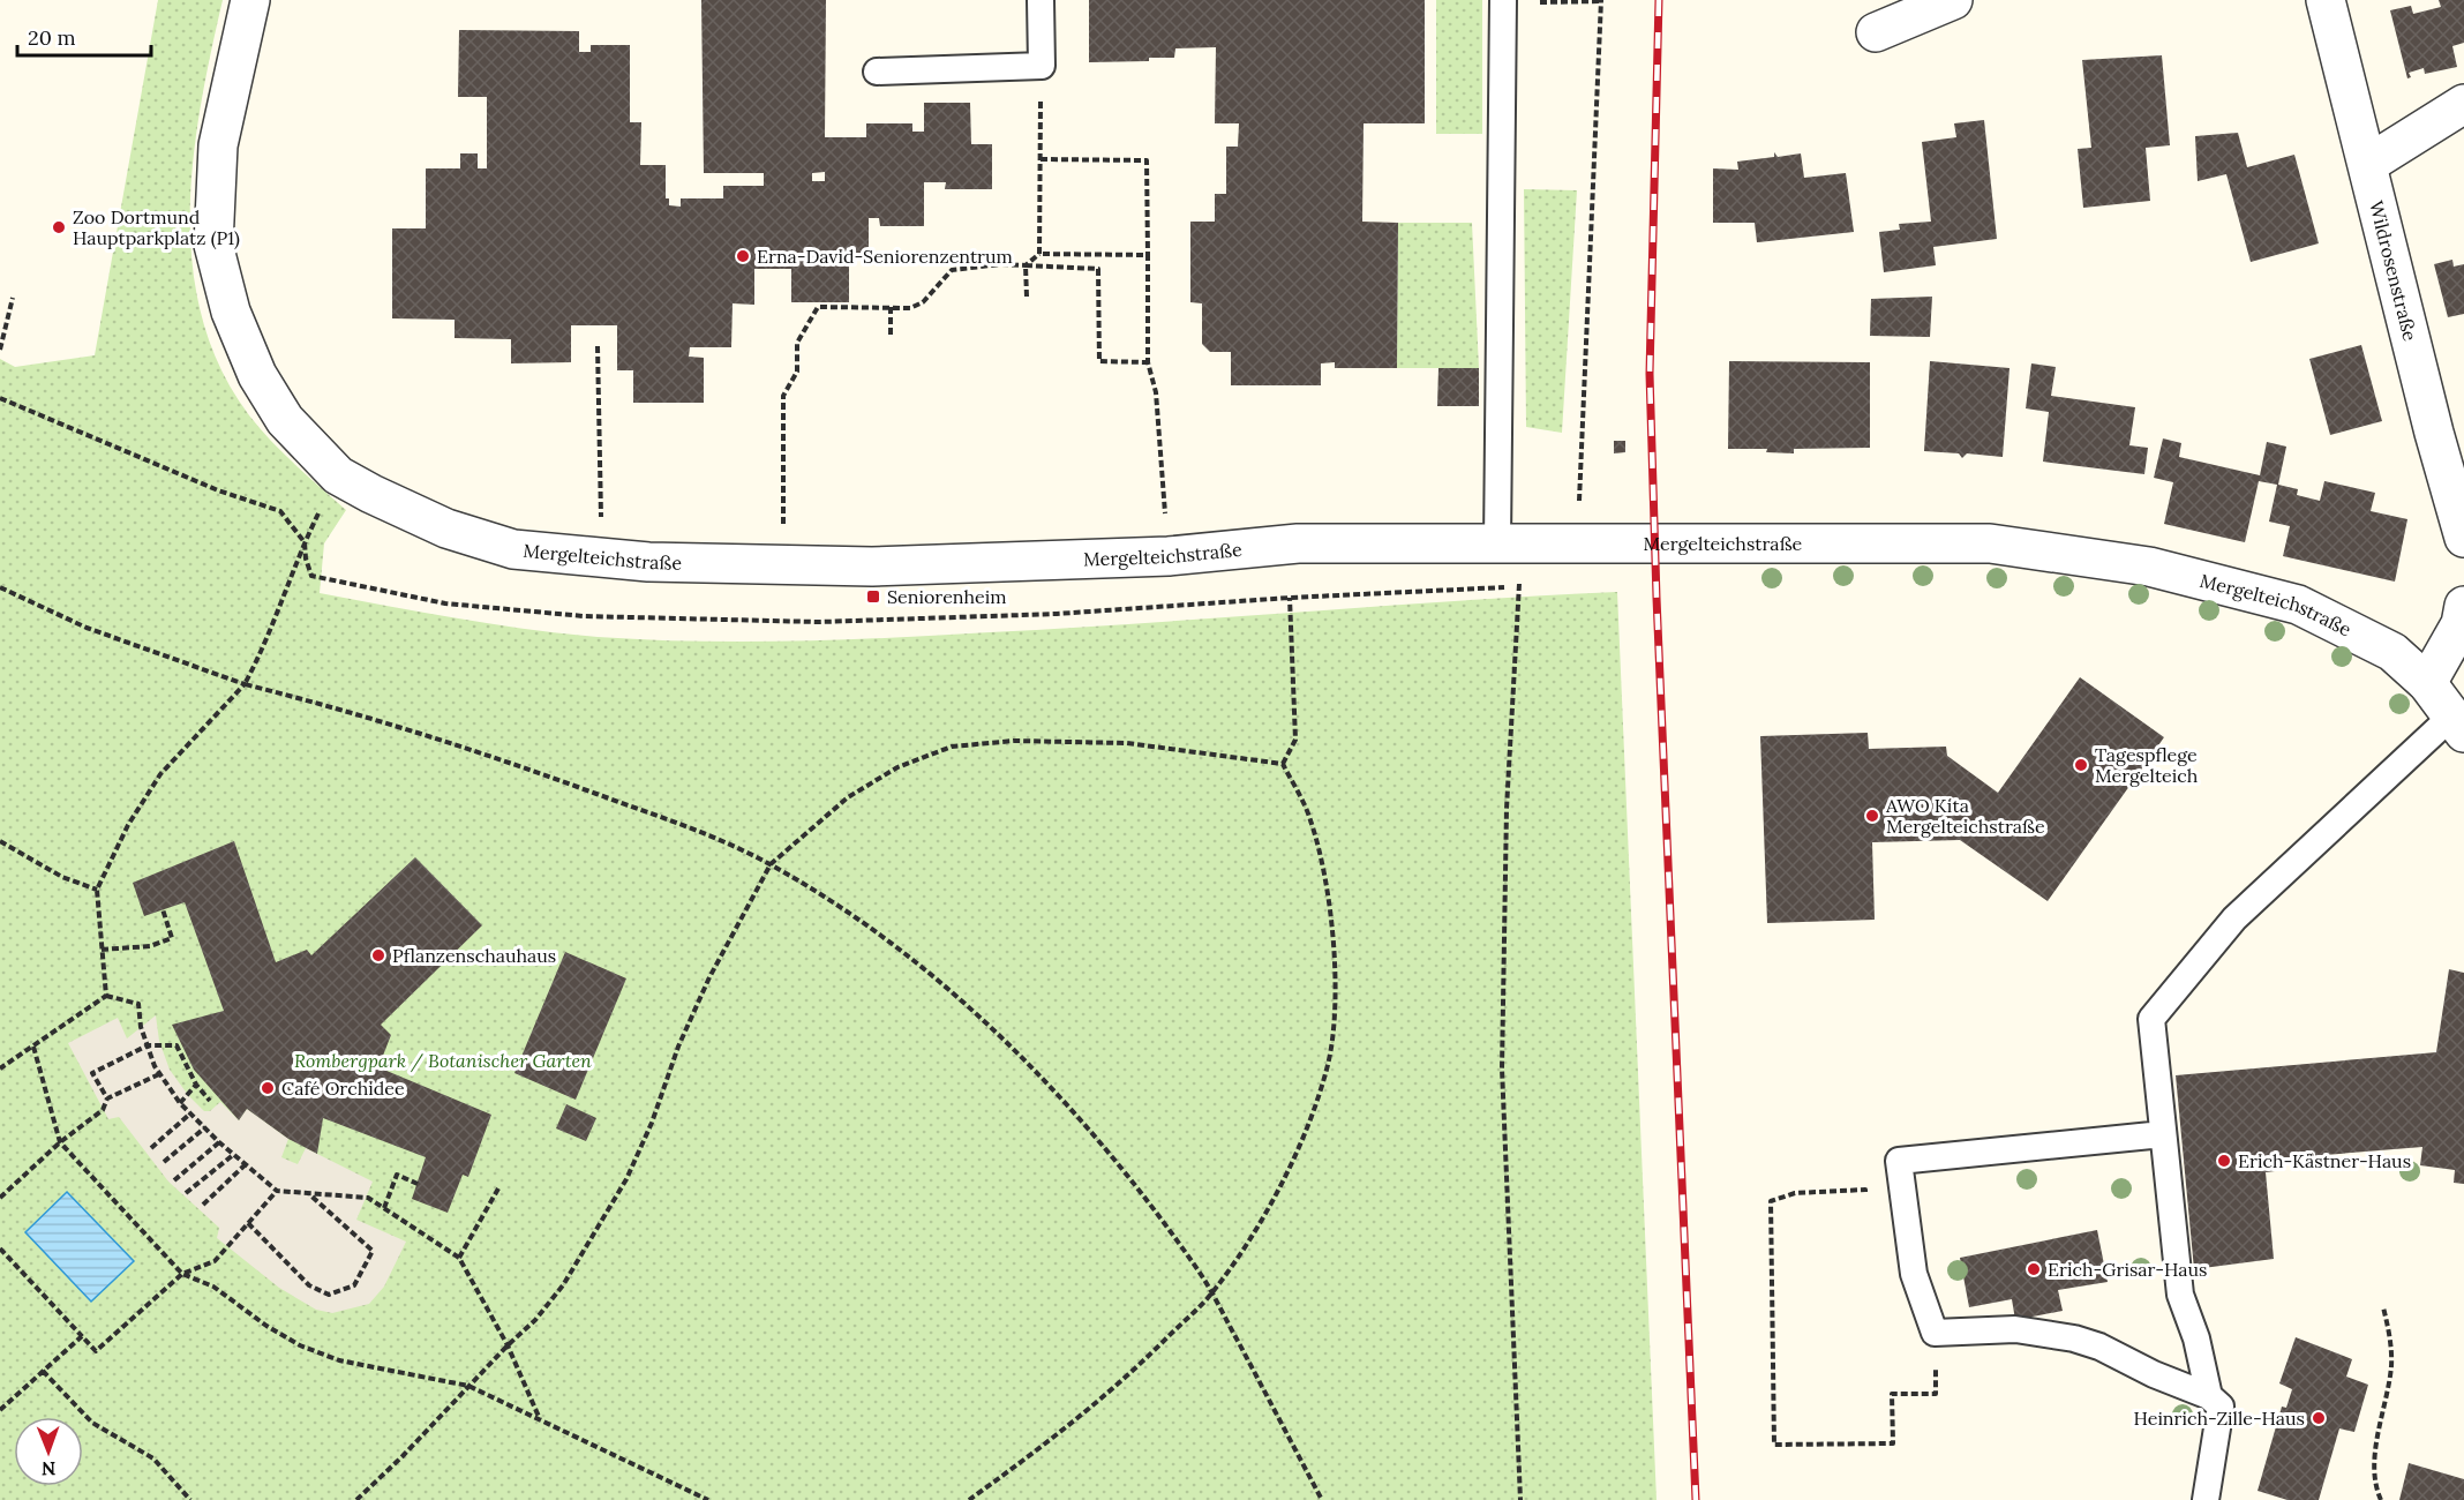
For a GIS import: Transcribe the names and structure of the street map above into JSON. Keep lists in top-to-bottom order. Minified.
{"streets":{"street":["Wildrosenstraße","Mergelteichstraße"]},"parks":["Rombergpark / Botanischer Garten"],"places":{"other":["Zoo Dortmund Hauptparkplatz (P1)","Erna-David-Seniorenzentrum","Tagespflege Mergelteich","AWO Kita Mergelteichstraße","Pflanzenschauhaus","Café Orchidee","Erich-Kästner-Haus","Erich-Grisar-Haus","Heinrich-Zille-Haus"],"transit":["Seniorenheim"]},"scale_bar":"20 m","north":"bottom"}
